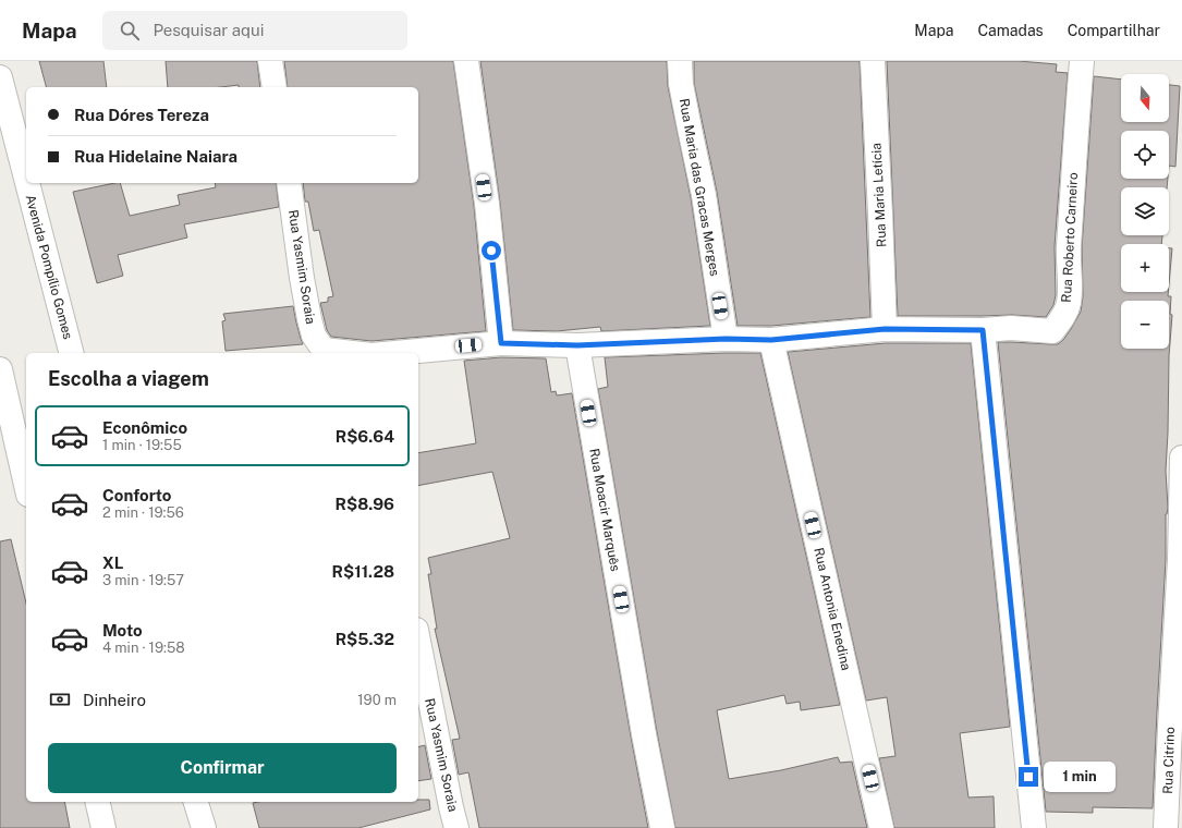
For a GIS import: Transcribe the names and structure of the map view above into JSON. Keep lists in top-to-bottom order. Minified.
{"streets":{"street":["Rua Maria das Gracas Merges","Rua Maria Letícia","Rua Roberto Carneiro","Avenida Pompílio Gomes","Rua Yasmim Soraia","Rua Moacir Marquês","Rua Antonia Enedina","Rua Citrino"]},"crossings":[["Rua Maria das Gracas Merges","Rua Roberto Carneiro"],["Rua Maria Letícia","Rua Roberto Carneiro"],["Rua Roberto Carneiro","Rua Yasmim Soraia"],["Rua Roberto Carneiro","Rua Moacir Marquês"],["Rua Roberto Carneiro","Rua Antonia Enedina"]],"north":"bottom","page":{"header":"Mapa","search":"Pesquisar aqui","nav":["Mapa","Camadas","Compartilhar"],"map_buttons":["+","−"],"banner":["Rua Dóres Tereza","Rua Hidelaine Naiara"],"heading":"Escolha a viagem","list":[{"name":"Econômico","note":"1 min · 19:55","value":"R$6.64"},{"name":"Conforto","note":"2 min · 19:56","value":"R$8.96"},{"name":"XL","note":"3 min · 19:57","value":"R$11.28"},{"name":"Moto","note":"4 min · 19:58","value":"R$5.32"}],"pay":["Dinheiro","190 m"],"buttons":"Confirmar","bubble":"1 min"}}
